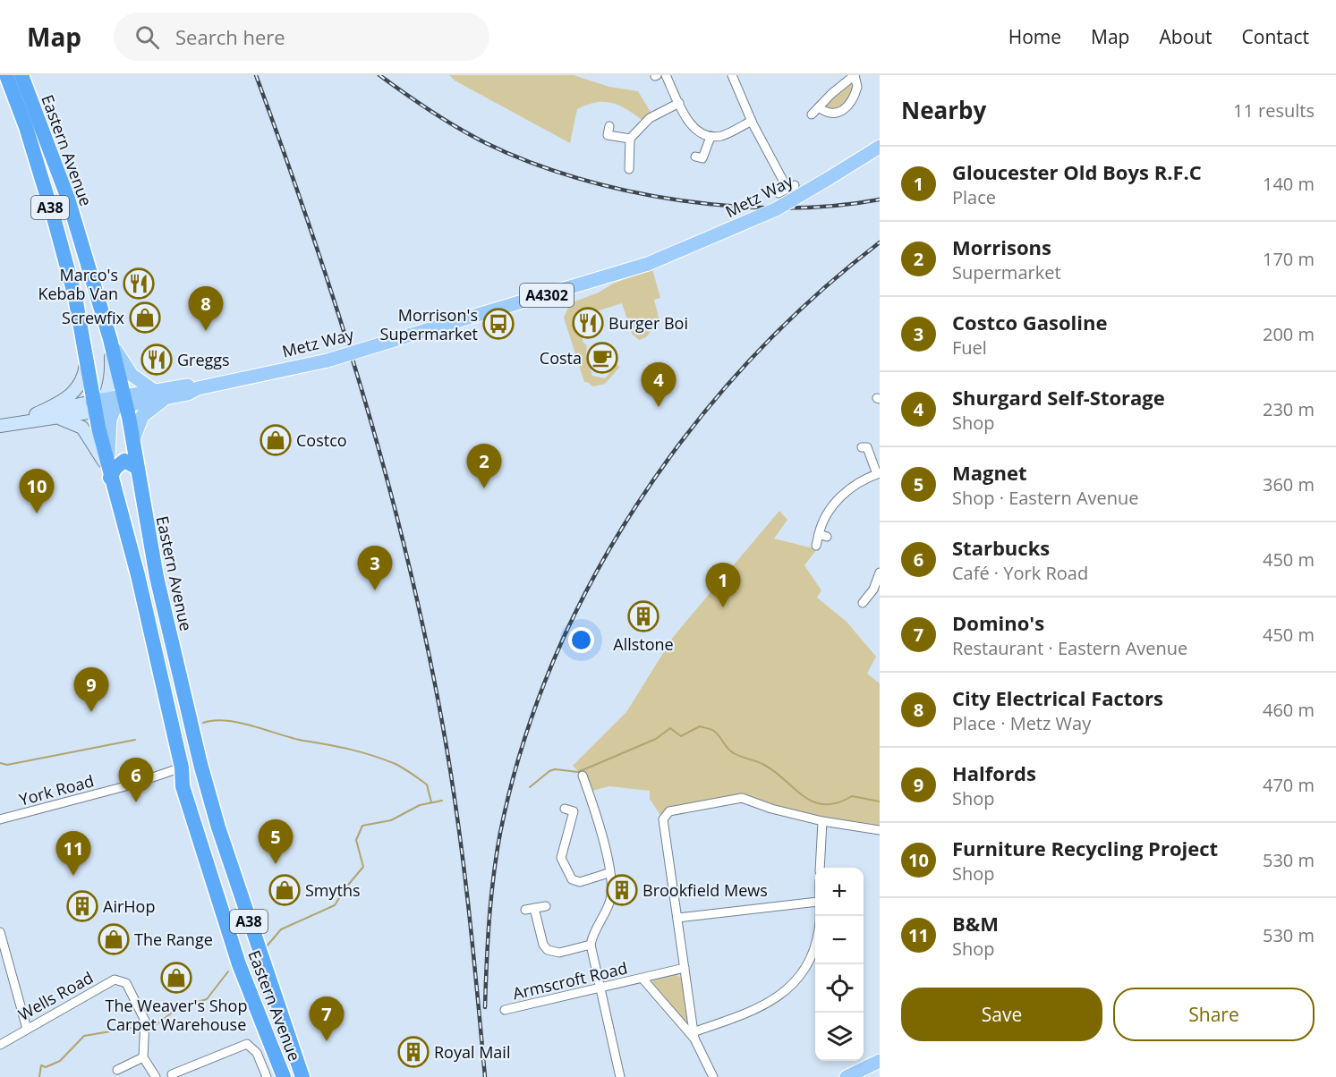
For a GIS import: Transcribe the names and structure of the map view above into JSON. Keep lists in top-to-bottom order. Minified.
{"streets":{"highway":["Eastern Avenue","A38"],"main road":["Metz Way","A4302"],"street":["York Road","Armscroft Road","Wells Road"]},"crossings":[["Eastern Avenue","Metz Way"],["Eastern Avenue","York Road"]],"places":{"restaurant":["Marco's Kebab Van","Burger Boi","Greggs"],"shop":["Screwfix","Costco","Smyths","The Range","The Weaver's Shop Carpet Warehouse"],"bus stop":["Morrison's Supermarket"],"cafe":["Costa"],"building":["Allstone","Brookfield Mews","AirHop","Royal Mail"]},"page":{"header":"Map","search":"Search here","nav":["Home","Map","About","Contact"],"heading":["Nearby","11 results"],"list":[{"mark":"1","name":"Gloucester Old Boys R.F.C","note":"Place","value":"140 m"},{"mark":"2","name":"Morrisons","note":"Supermarket","value":"170 m"},{"mark":"3","name":"Costco Gasoline","note":"Fuel","value":"200 m"},{"mark":"4","name":"Shurgard Self-Storage","note":"Shop","value":"230 m"},{"mark":"5","name":"Magnet","note":"Shop · Eastern Avenue","value":"360 m"},{"mark":"6","name":"Starbucks","note":"Café · York Road","value":"450 m"},{"mark":"7","name":"Domino's","note":"Restaurant · Eastern Avenue","value":"450 m"},{"mark":"8","name":"City Electrical Factors","note":"Place · Metz Way","value":"460 m"},{"mark":"9","name":"Halfords","note":"Shop","value":"470 m"},{"mark":"10","name":"Furniture Recycling Project","note":"Shop","value":"530 m"},{"mark":"11","name":"B&M","note":"Shop","value":"530 m"}],"pins":["8","4","2","10","3","1","9","6","5","11","7"],"map_buttons":["+","−"],"buttons":["Save","Share"]}}
